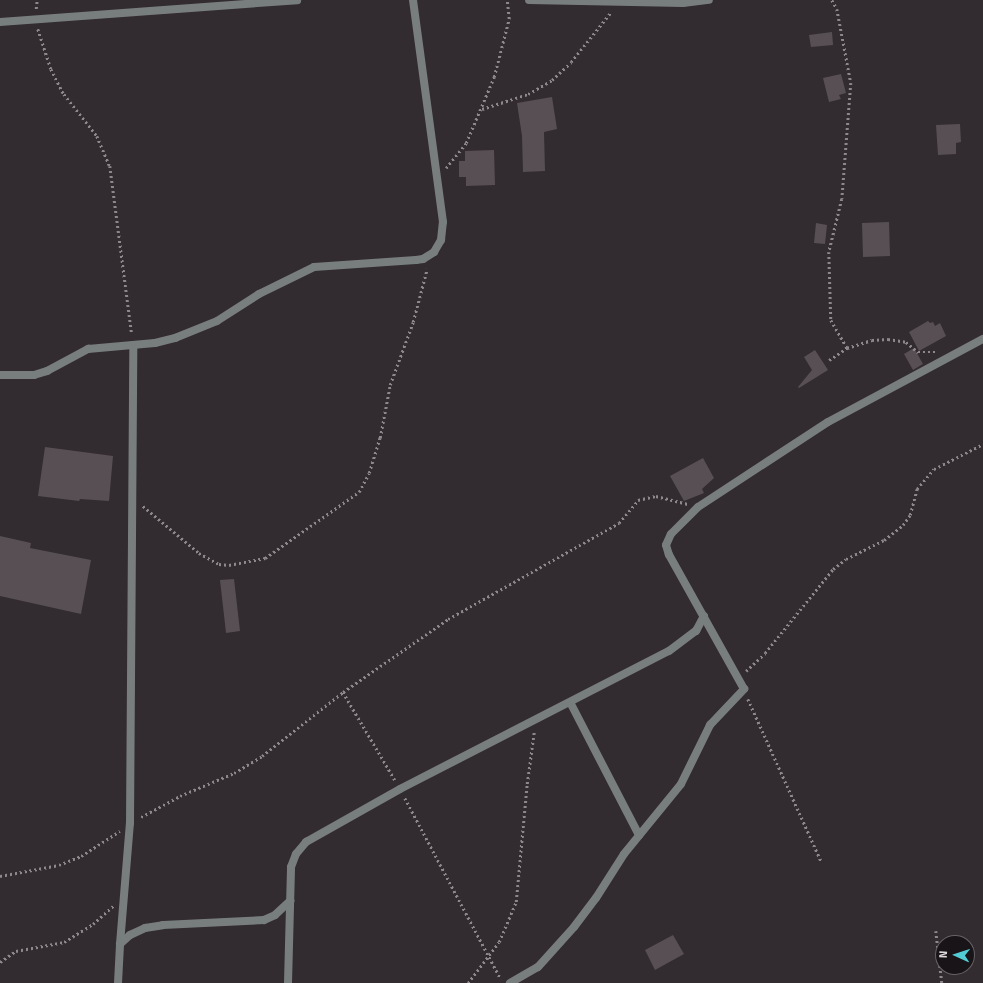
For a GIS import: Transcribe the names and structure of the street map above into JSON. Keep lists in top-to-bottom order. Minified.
{"north":"left"}
